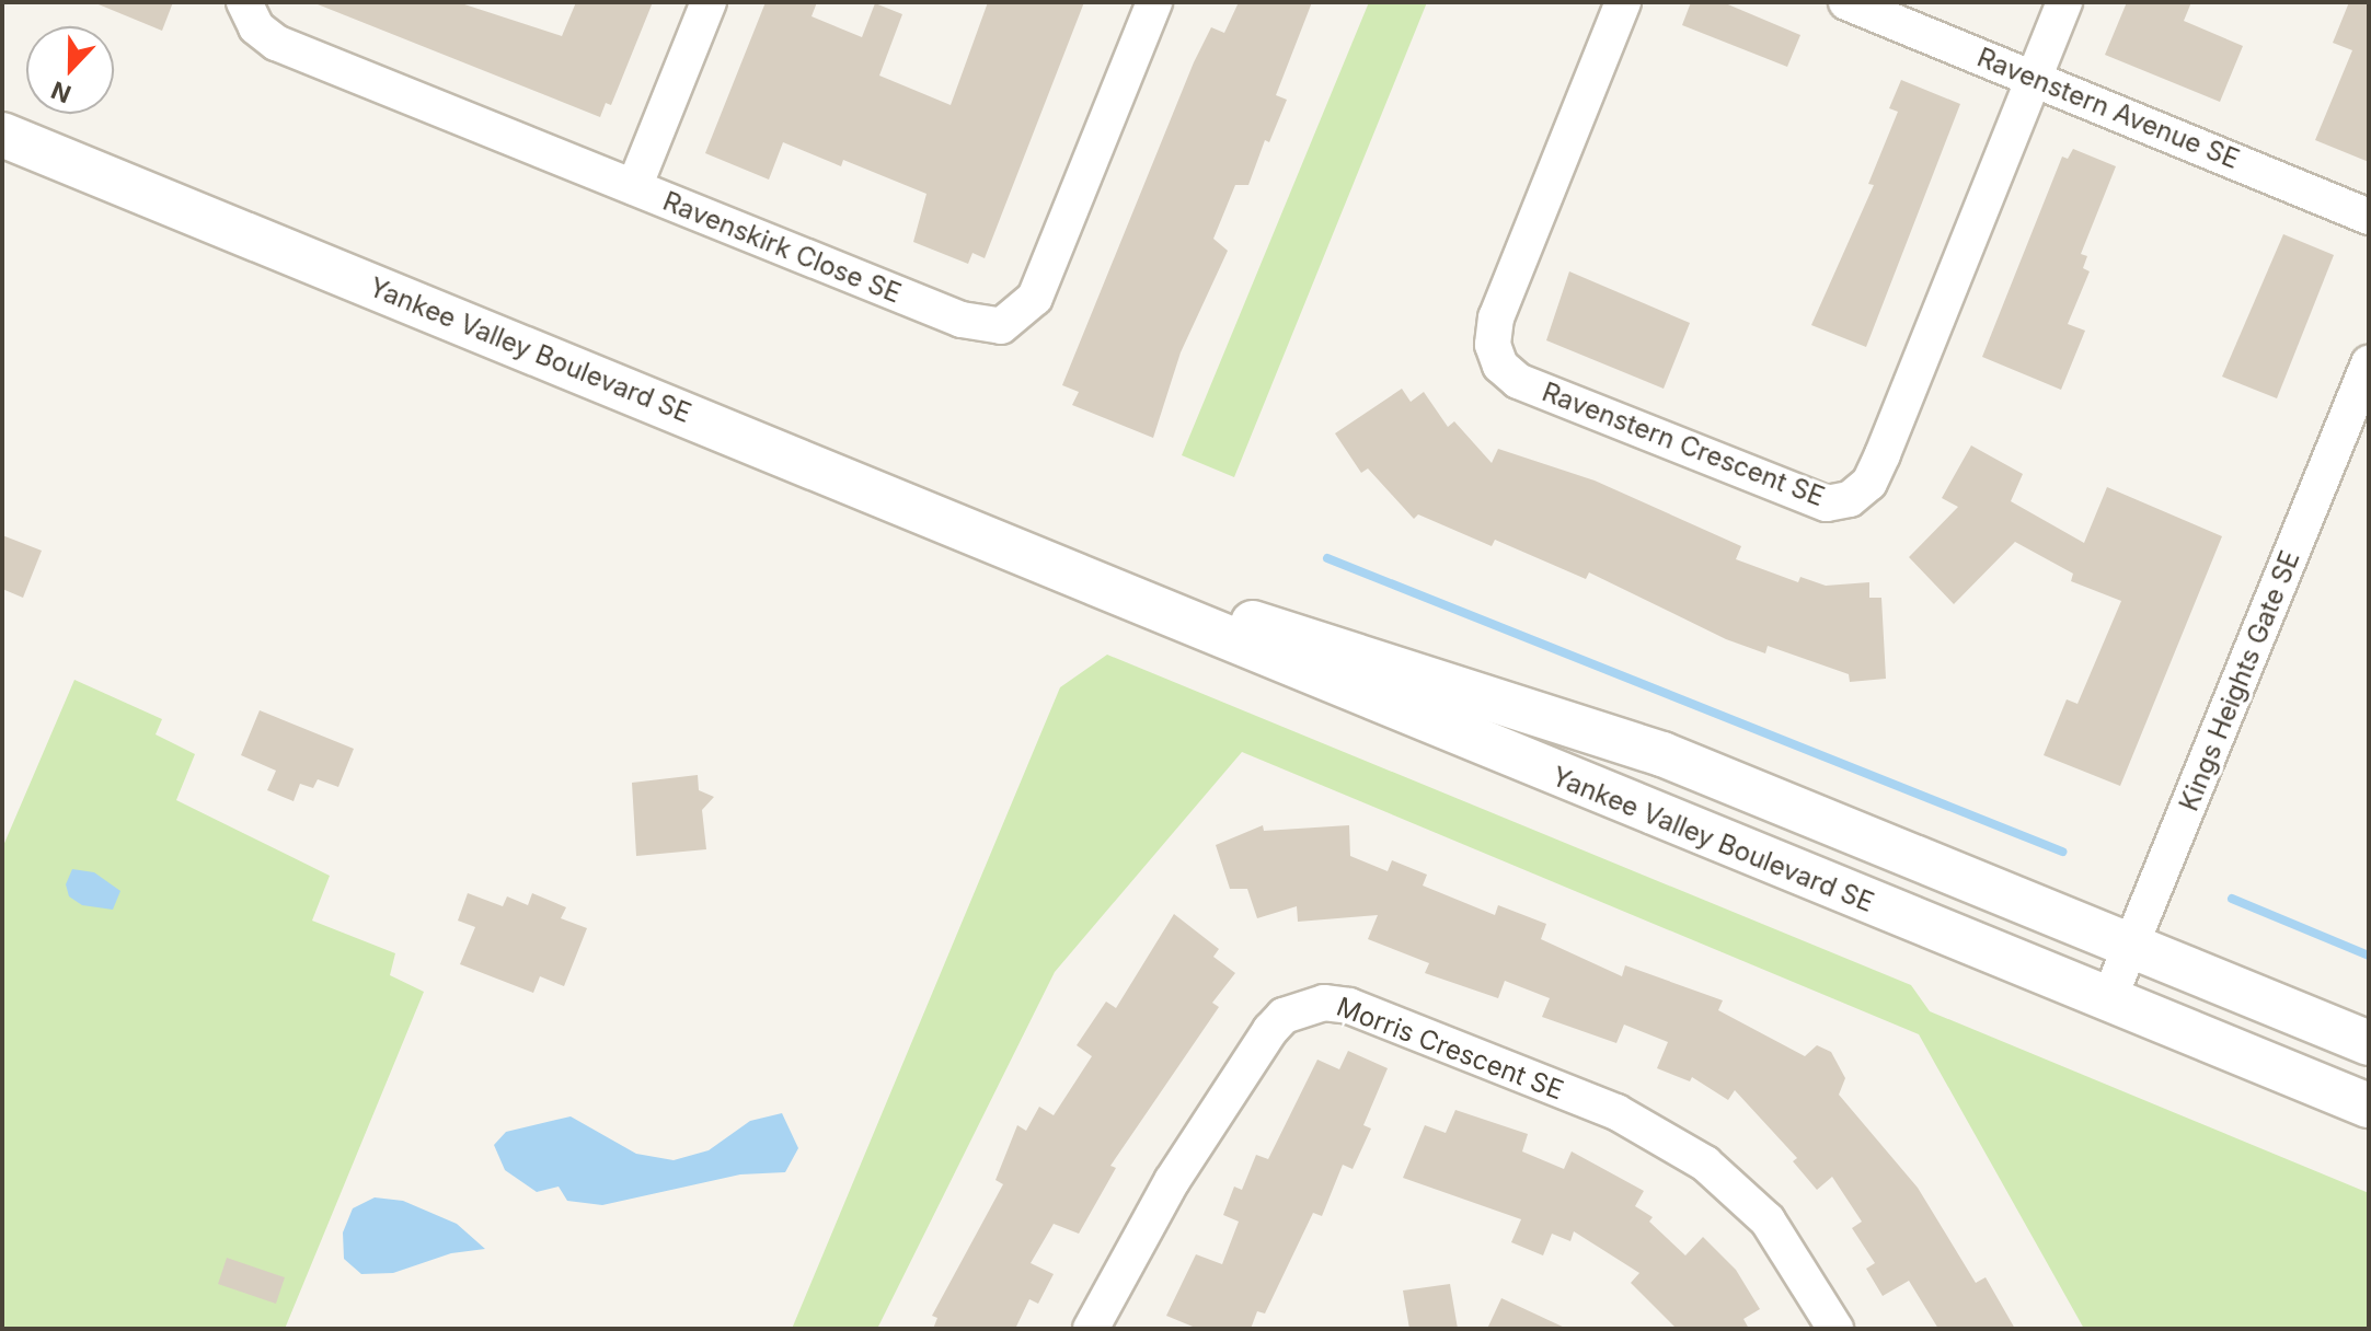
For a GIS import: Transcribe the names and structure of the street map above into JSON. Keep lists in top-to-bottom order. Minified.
{"streets":{"street":["Ravenstern Avenue SE","Ravenskirk Close SE","Yankee Valley Boulevard SE","Ravenstern Crescent SE","Kings Heights Gate SE","Morris Crescent SE"]},"crossings":[["Ravenstern Avenue SE","Ravenstern Crescent SE"],["Yankee Valley Boulevard SE","Kings Heights Gate SE"]],"north":"bottom"}
